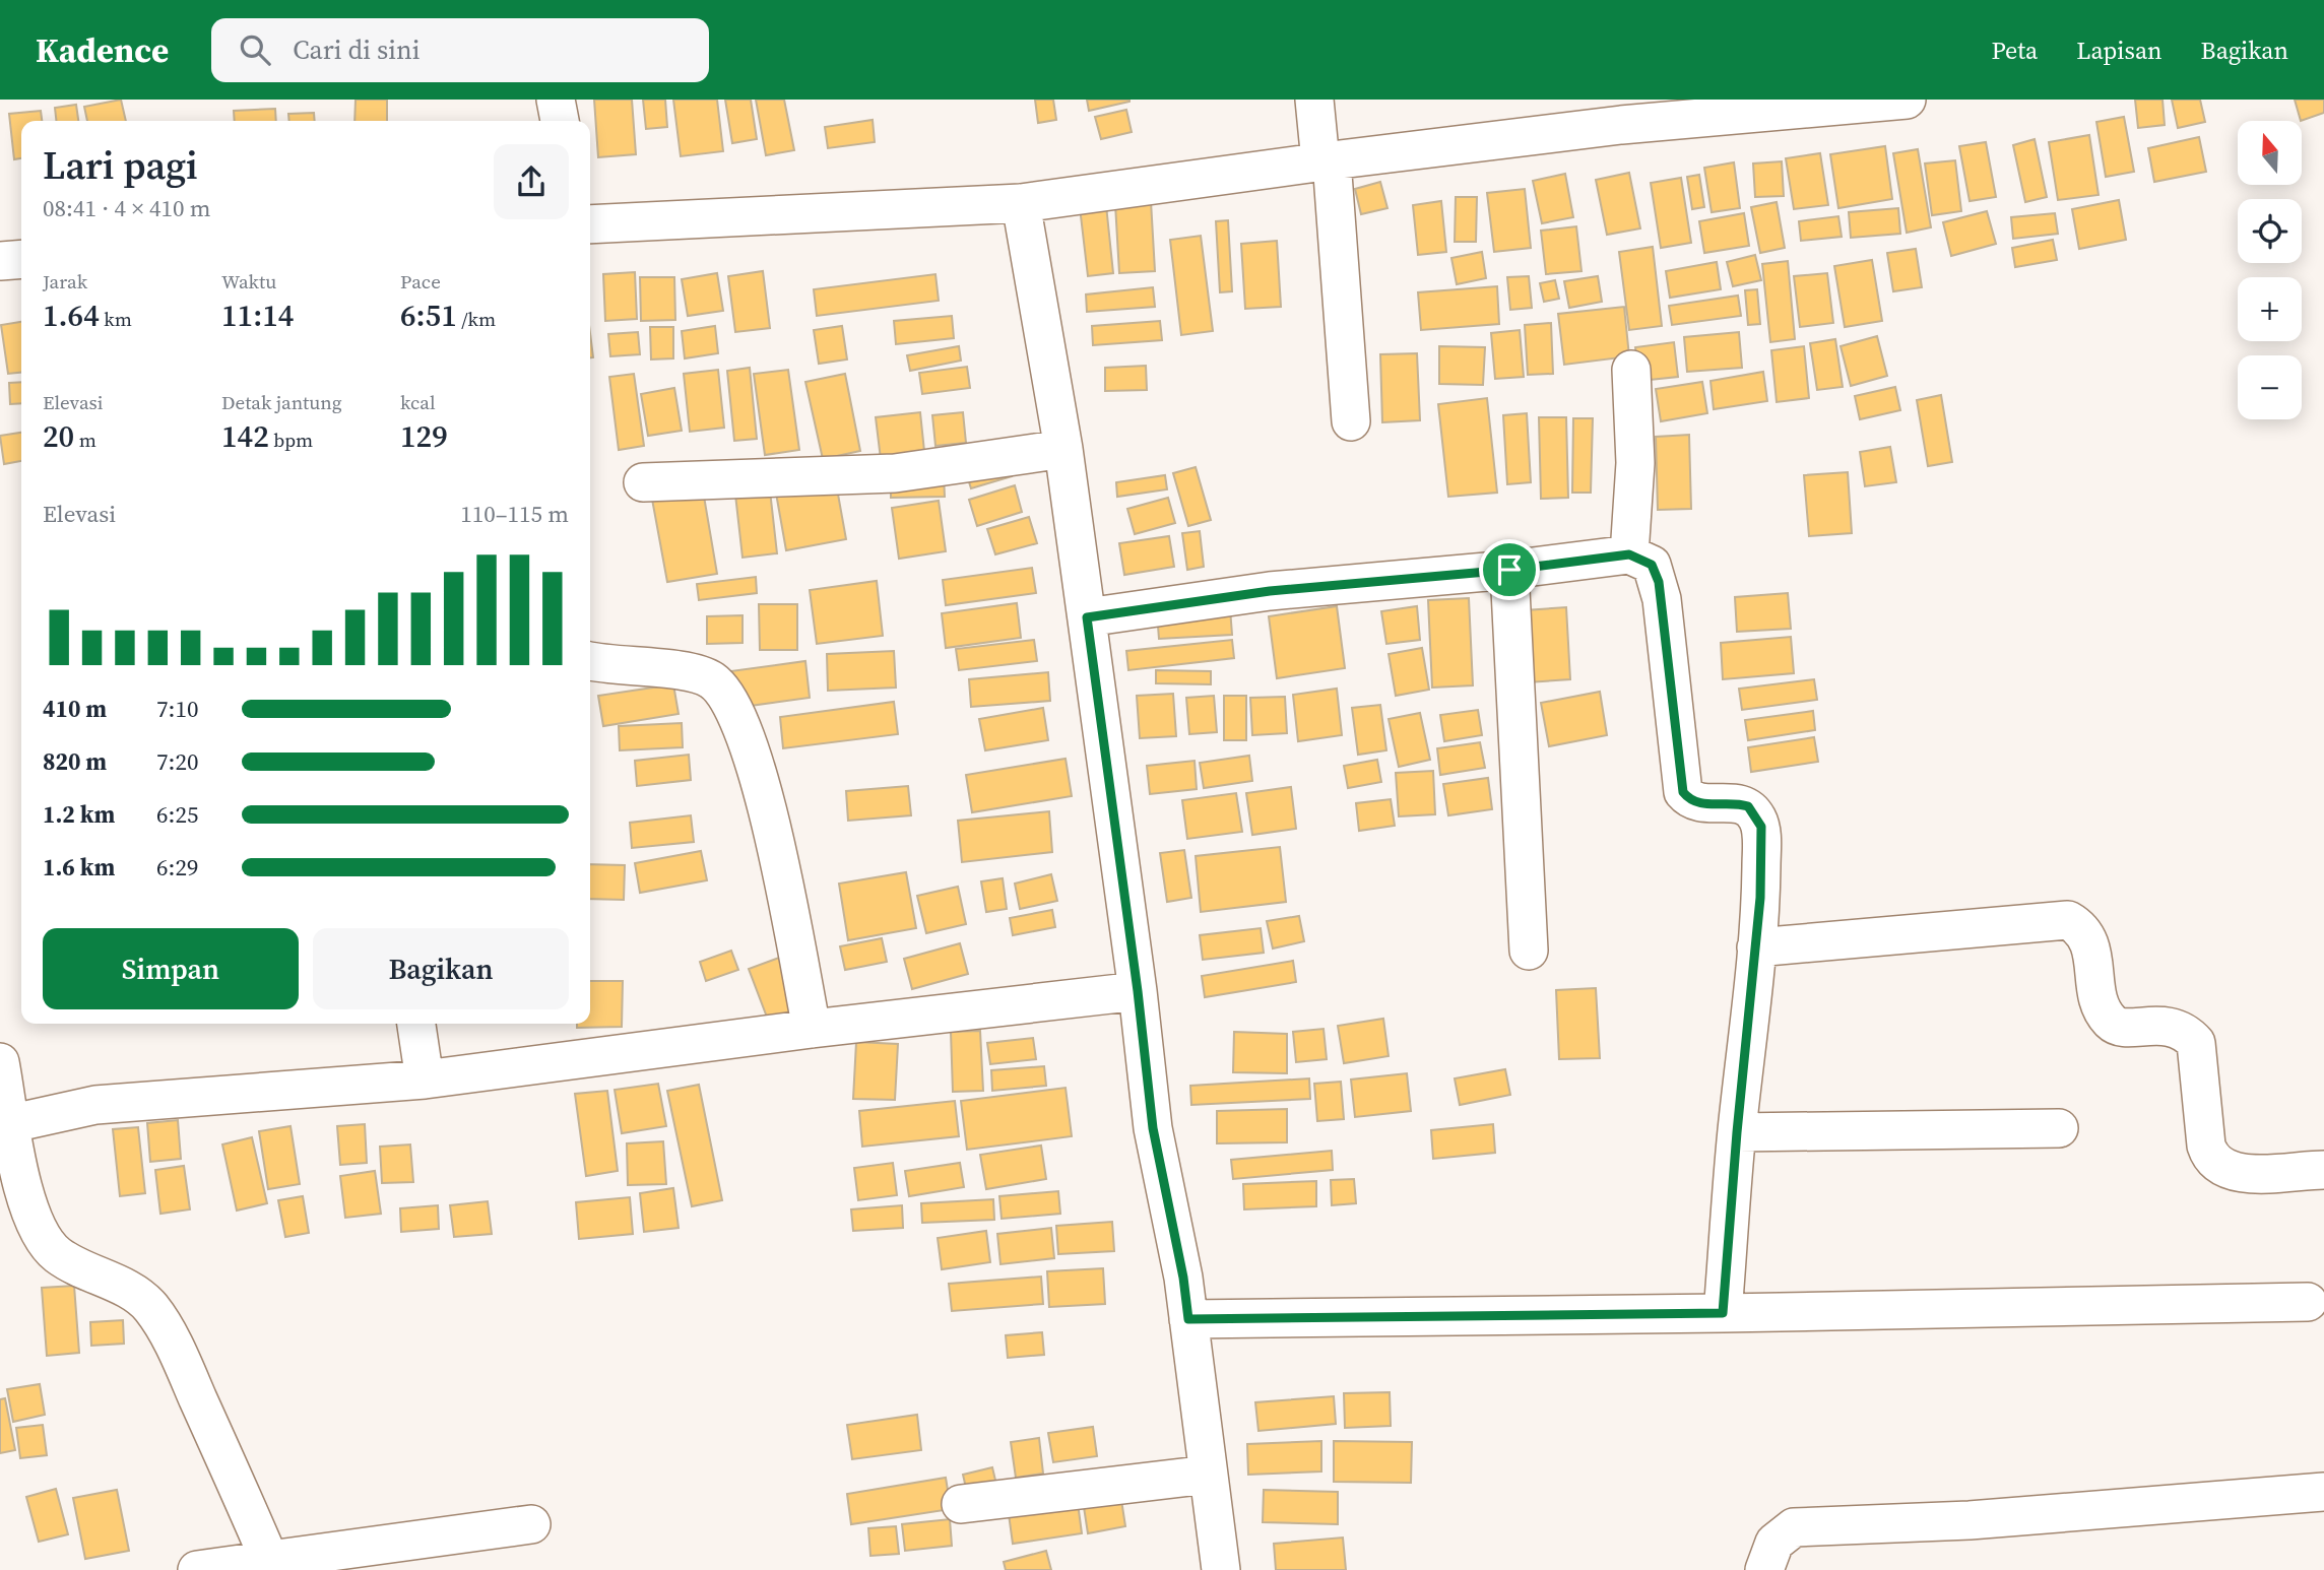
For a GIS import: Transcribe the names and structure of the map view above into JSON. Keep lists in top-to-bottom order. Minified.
{"north":"top","page":{"header":"Kadence","search":"Cari di sini","nav":["Peta","Lapisan","Bagikan"],"map_buttons":["+","−"],"heading":["Lari pagi","08:41 · 4 × 410 m"],"stats":[["Jarak","1.64 km"],["Waktu","11:14"],["Pace","6:51 /km"],["Elevasi","20 m"],["Detak jantung","142 bpm"],["kcal","129"]],"chart":["Elevasi","110–115 m"],"list":[{"name":"410 m","note":"7:10"},{"name":"820 m","note":"7:20"},{"name":"1.2 km","note":"6:25"},{"name":"1.6 km","note":"6:29"}],"buttons":["Simpan","Bagikan"]}}
